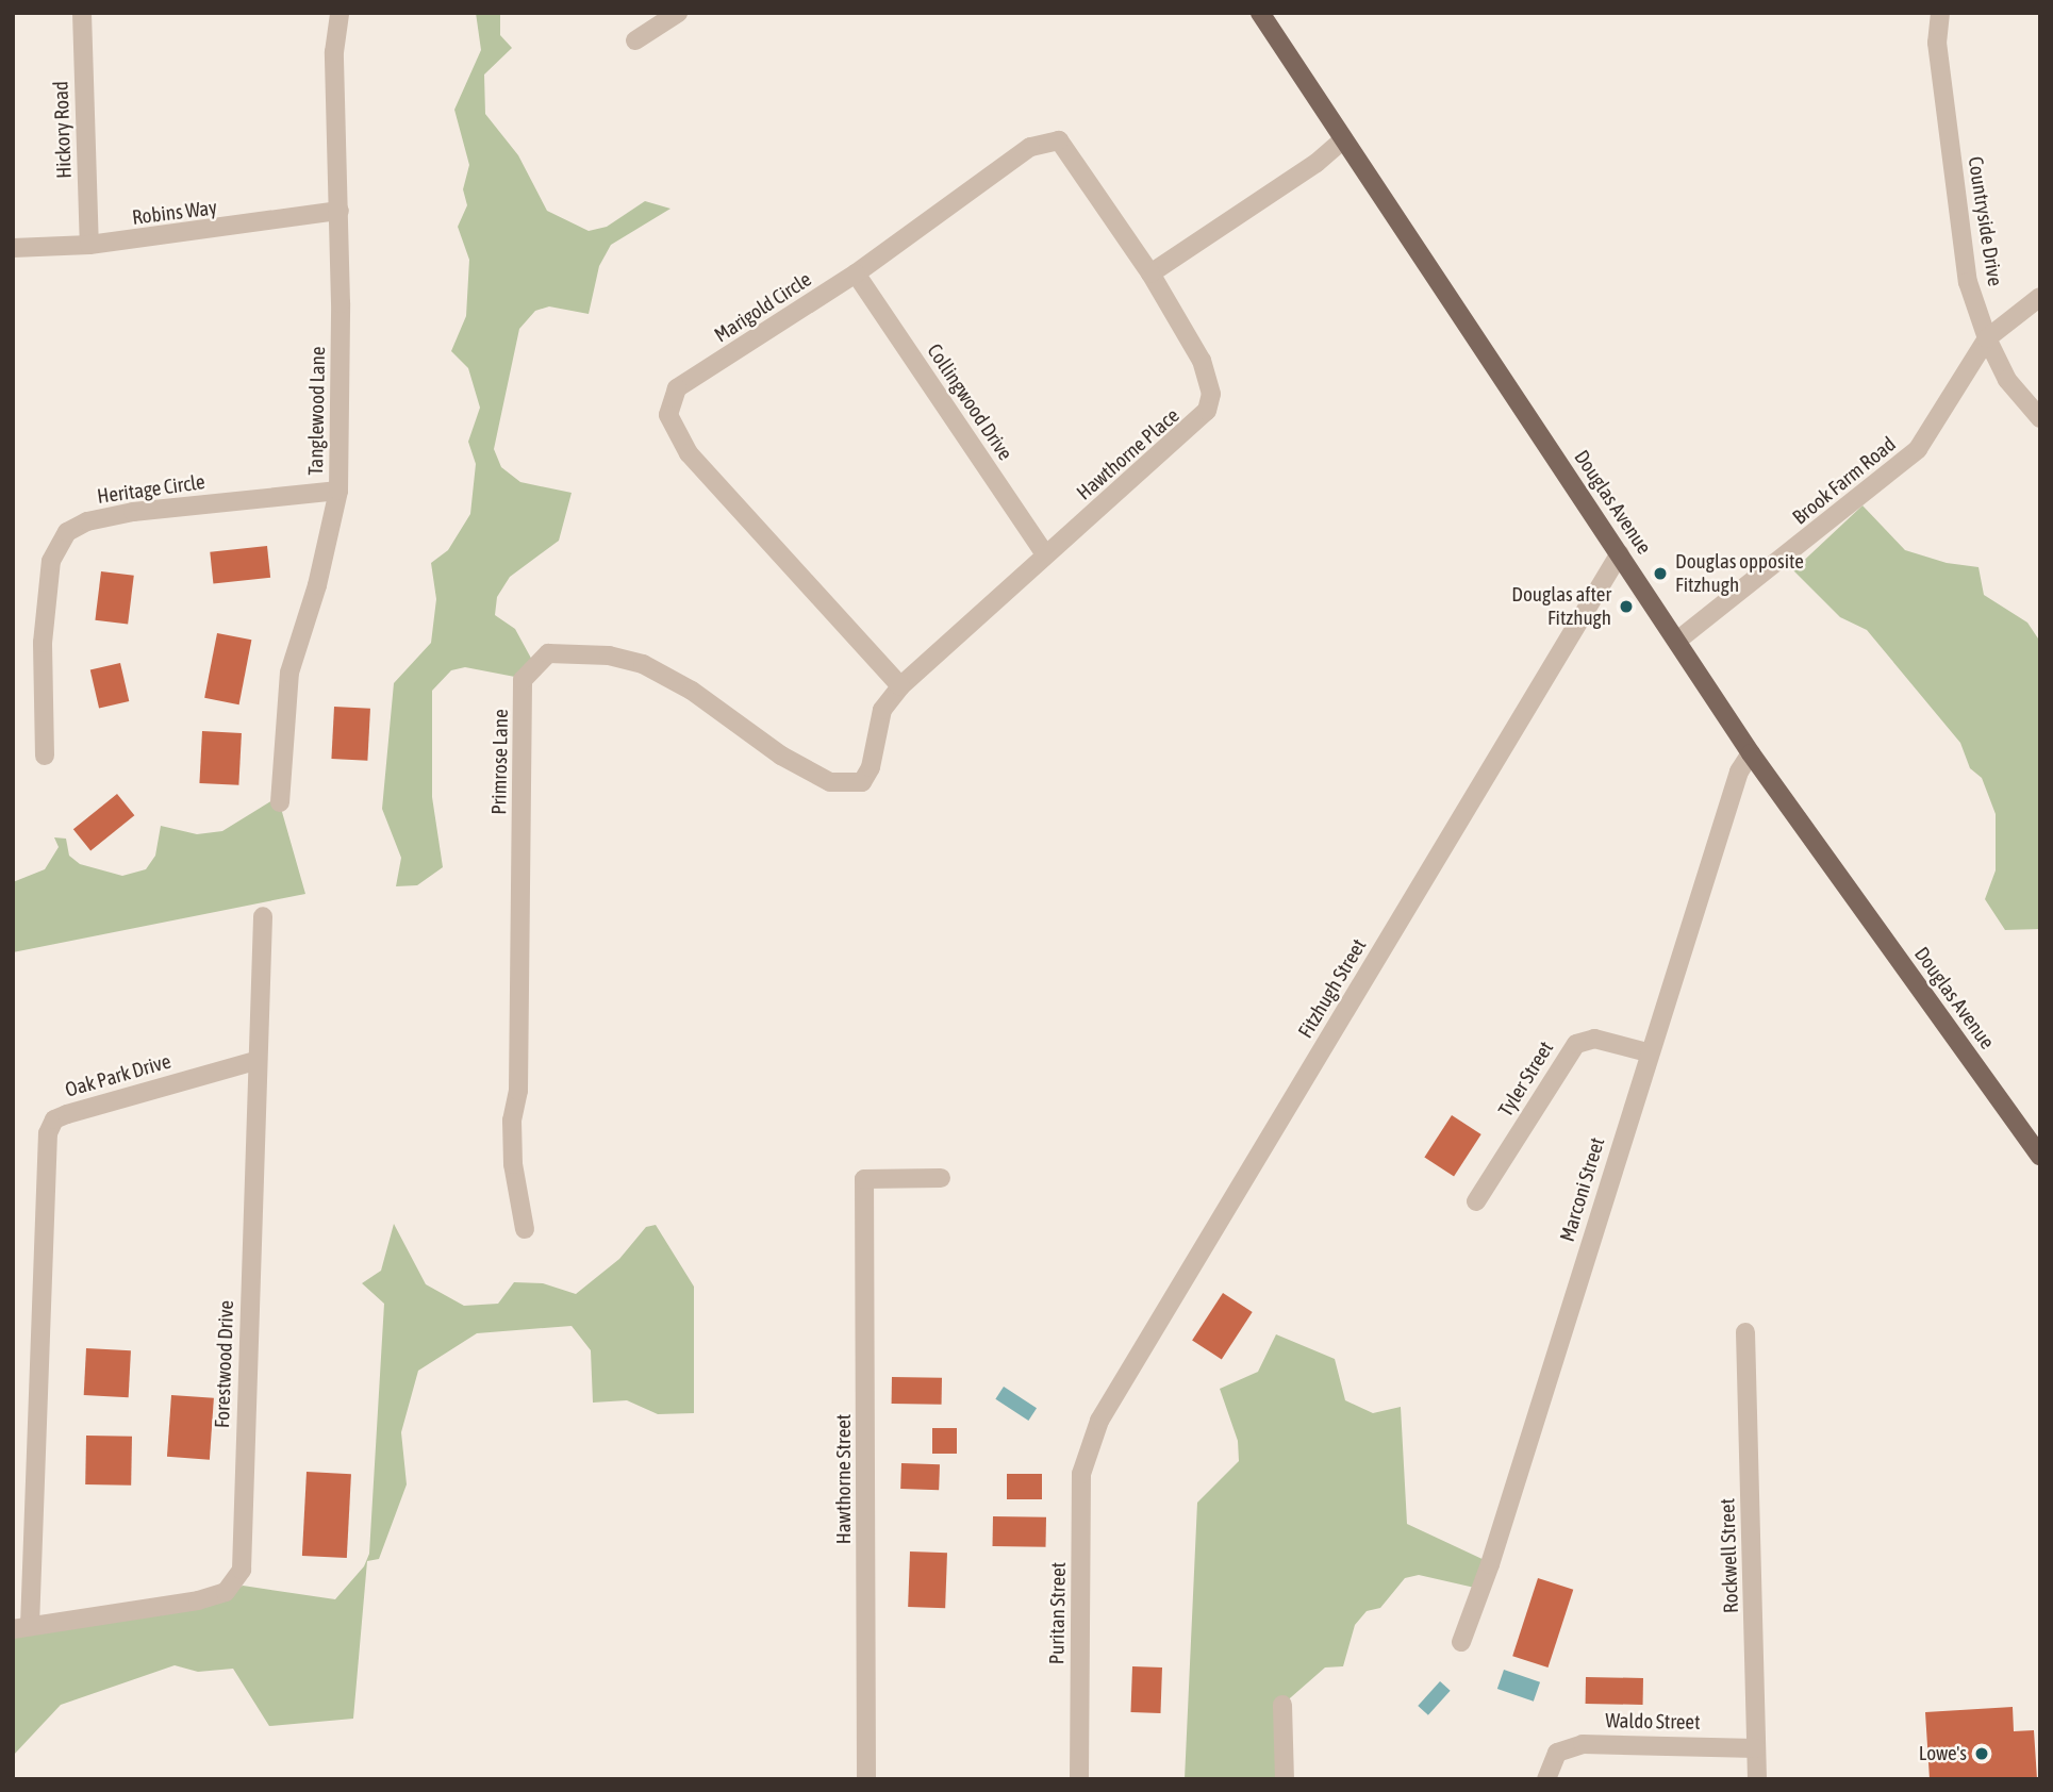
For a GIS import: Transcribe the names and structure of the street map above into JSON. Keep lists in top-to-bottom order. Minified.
{"streets":{"main road":["Douglas Avenue"],"street":["Hickory Road","Robins Way","Countryside Drive","Marigold Circle","Collingwood Drive","Tanglewood Lane","Hawthorne Place","Brook Farm Road","Heritage Circle","Primrose Lane","Fitzhugh Street","Oak Park Drive","Tyler Street","Marconi Street","Forestwood Drive","Hawthorne Street","Rockwell Street","Puritan Street","Waldo Street"]},"crossings":[["Hickory Road","Robins Way"],["Robins Way","Tanglewood Lane"],["Countryside Drive","Brook Farm Road"],["Marigold Circle","Collingwood Drive"],["Marigold Circle","Hawthorne Place"],["Collingwood Drive","Hawthorne Place"],["Tanglewood Lane","Heritage Circle"],["Hawthorne Place","Primrose Lane"],["Brook Farm Road","Douglas Avenue"],["Douglas Avenue","Fitzhugh Street"],["Douglas Avenue","Marconi Street"],["Fitzhugh Street","Puritan Street"],["Oak Park Drive","Forestwood Drive"],["Tyler Street","Marconi Street"],["Rockwell Street","Waldo Street"]],"places":["Douglas opposite Fitzhugh","Douglas after Fitzhugh","Lowe's"]}
